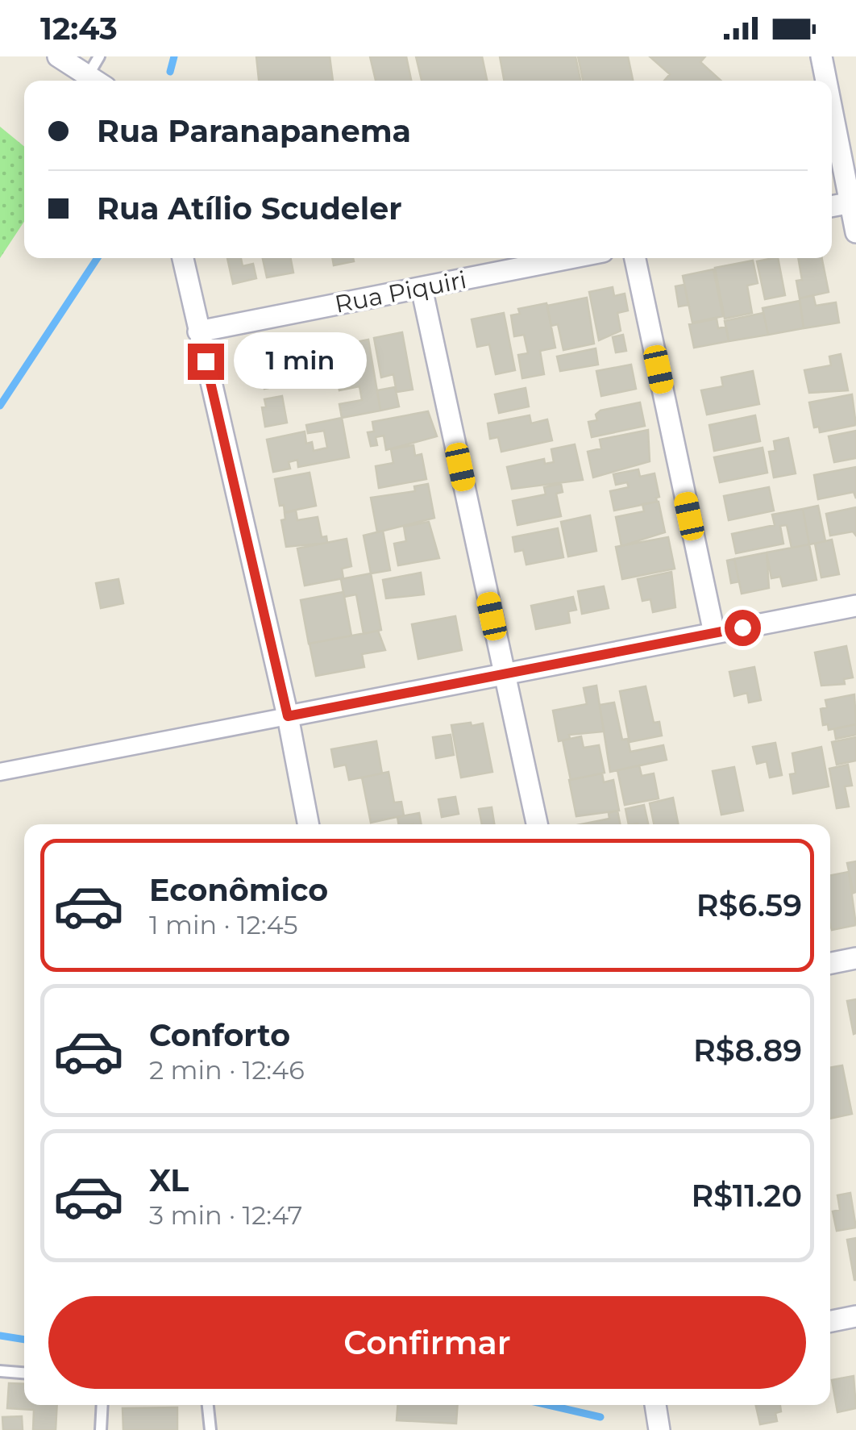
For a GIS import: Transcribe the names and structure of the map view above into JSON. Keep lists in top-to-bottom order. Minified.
{"streets":{"street":["Rua Piquiri"]},"page":{"status":"12:43","banner":["Rua Paranapanema","Rua Atílio Scudeler"],"bubble":"1 min","list":[{"name":"Econômico","note":"1 min · 12:45","value":"R$6.59"},{"name":"Conforto","note":"2 min · 12:46","value":"R$8.89"},{"name":"XL","note":"3 min · 12:47","value":"R$11.20"}],"buttons":"Confirmar"}}
